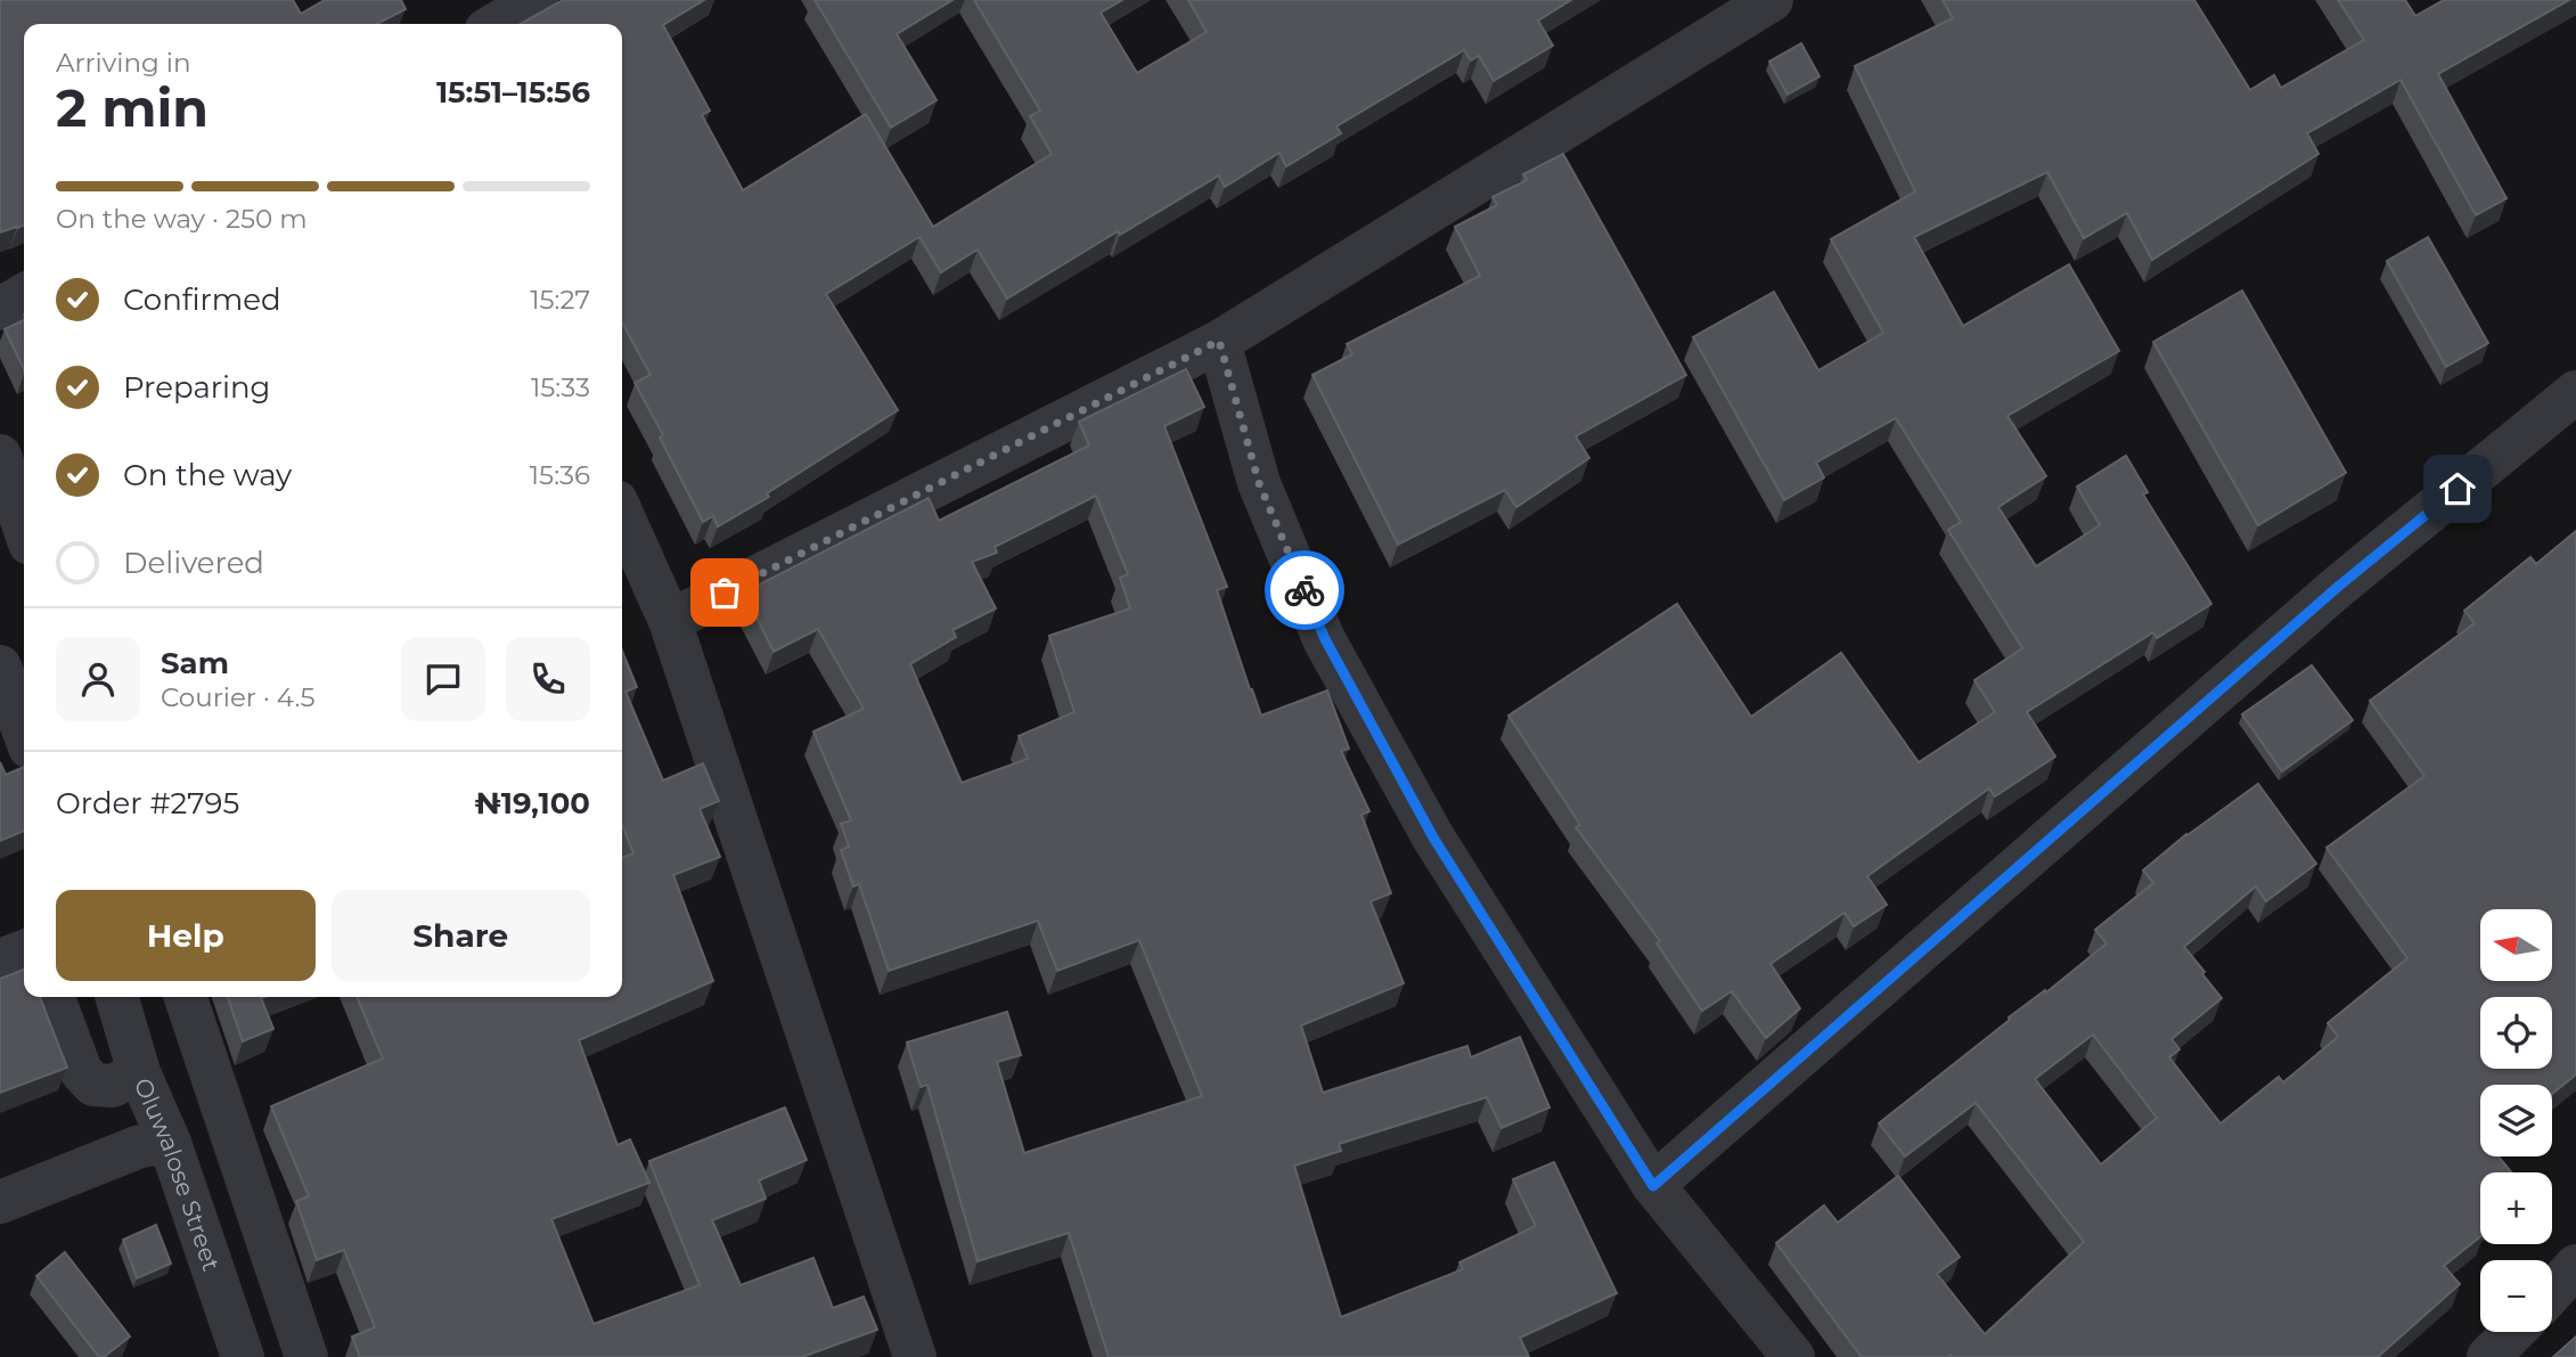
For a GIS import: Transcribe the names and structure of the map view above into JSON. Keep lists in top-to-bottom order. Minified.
{"streets":{"street":["Oluwalose Street"]},"north":"left","page":{"heading":["2 min","Arriving in","15:51–15:56"],"panel":["Sam","Courier · 4.5","Order #2795","₦19,100"],"bar":"On the way · 250 m","list":[["Confirmed","15:27"],["Preparing","15:33"],["On the way","15:36"],"Delivered"],"buttons":["Help","Share"],"map_buttons":["+","−"]}}
